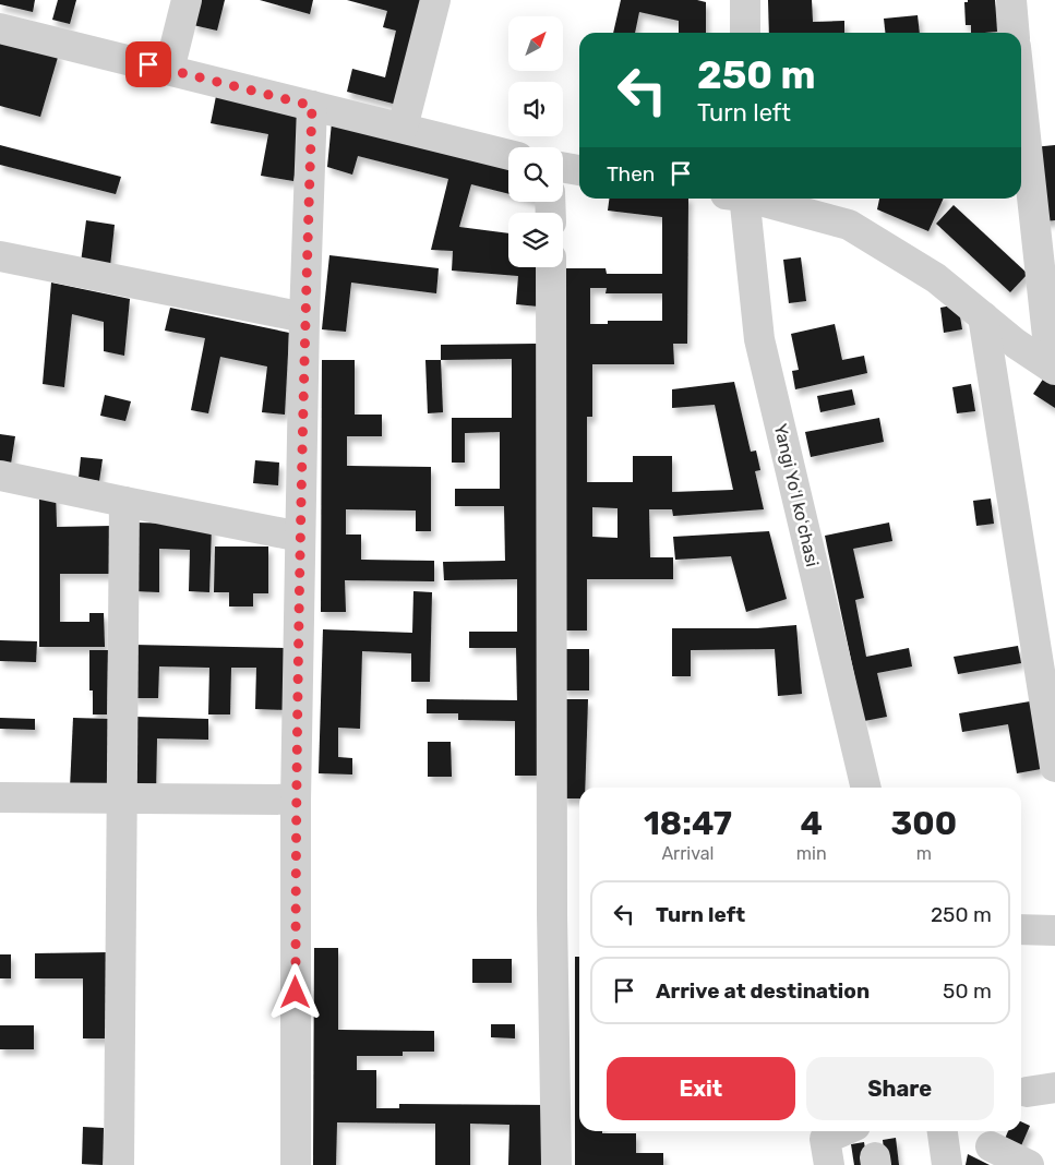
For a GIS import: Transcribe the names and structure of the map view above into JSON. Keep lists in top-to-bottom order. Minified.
{"streets":{"street":["Yangi Yoʻl koʻchasi"]},"north":"top right","page":{"turn":["250 m","Turn left"],"then":"Then","eta":["18:47","Arrival","4","min","300","m"],"list":[{"name":"Turn left","value":"250 m"},{"name":"Arrive at destination","value":"50 m"}],"buttons":["Exit","Share"]}}
